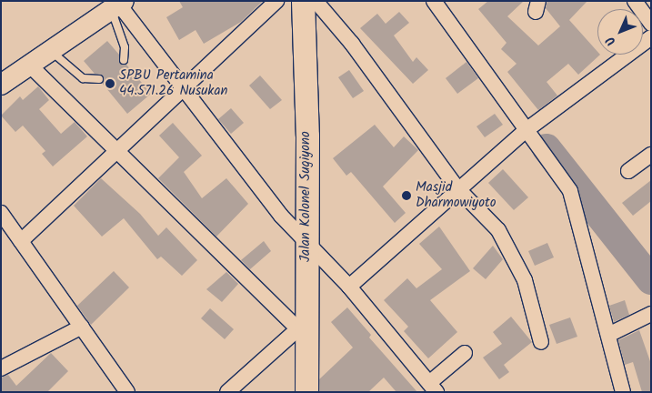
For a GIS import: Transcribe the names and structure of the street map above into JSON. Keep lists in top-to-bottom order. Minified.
{"streets":{"main road":["Jalan Kolonel Sugiyono"]},"places":["SPBU Pertamina 44.571.26 Nusukan","Masjid Dharmowiyoto"],"north":"bottom left"}
